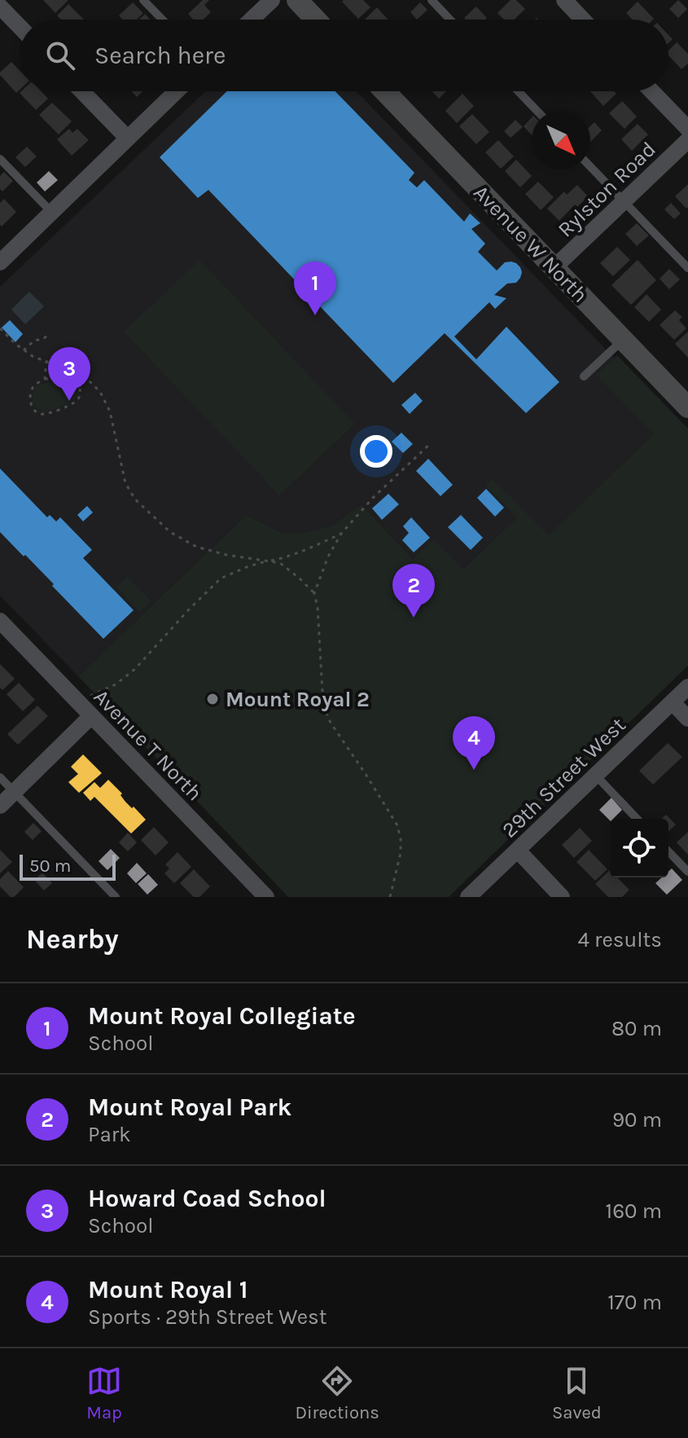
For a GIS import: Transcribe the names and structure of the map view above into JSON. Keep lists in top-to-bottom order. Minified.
{"streets":{"street":["Rylston Road","Avenue W North","Avenue T North","29th Street West"]},"crossings":[["Rylston Road","Avenue W North"]],"places":["Mount Royal 2"],"scale_bar":"50 m","north":"bottom right","page":{"search":"Search here","pins":["1","3","2","4"],"scale":"50 m","heading":["Nearby","4 results"],"list":[{"mark":"1","name":"Mount Royal Collegiate","note":"School","value":"80 m"},{"mark":"2","name":"Mount Royal Park","note":"Park","value":"90 m"},{"mark":"3","name":"Howard Coad School","note":"School","value":"160 m"},{"mark":"4","name":"Mount Royal 1","note":"Sports · 29th Street West","value":"170 m"}],"nav":["Map","Directions","Saved"]}}
